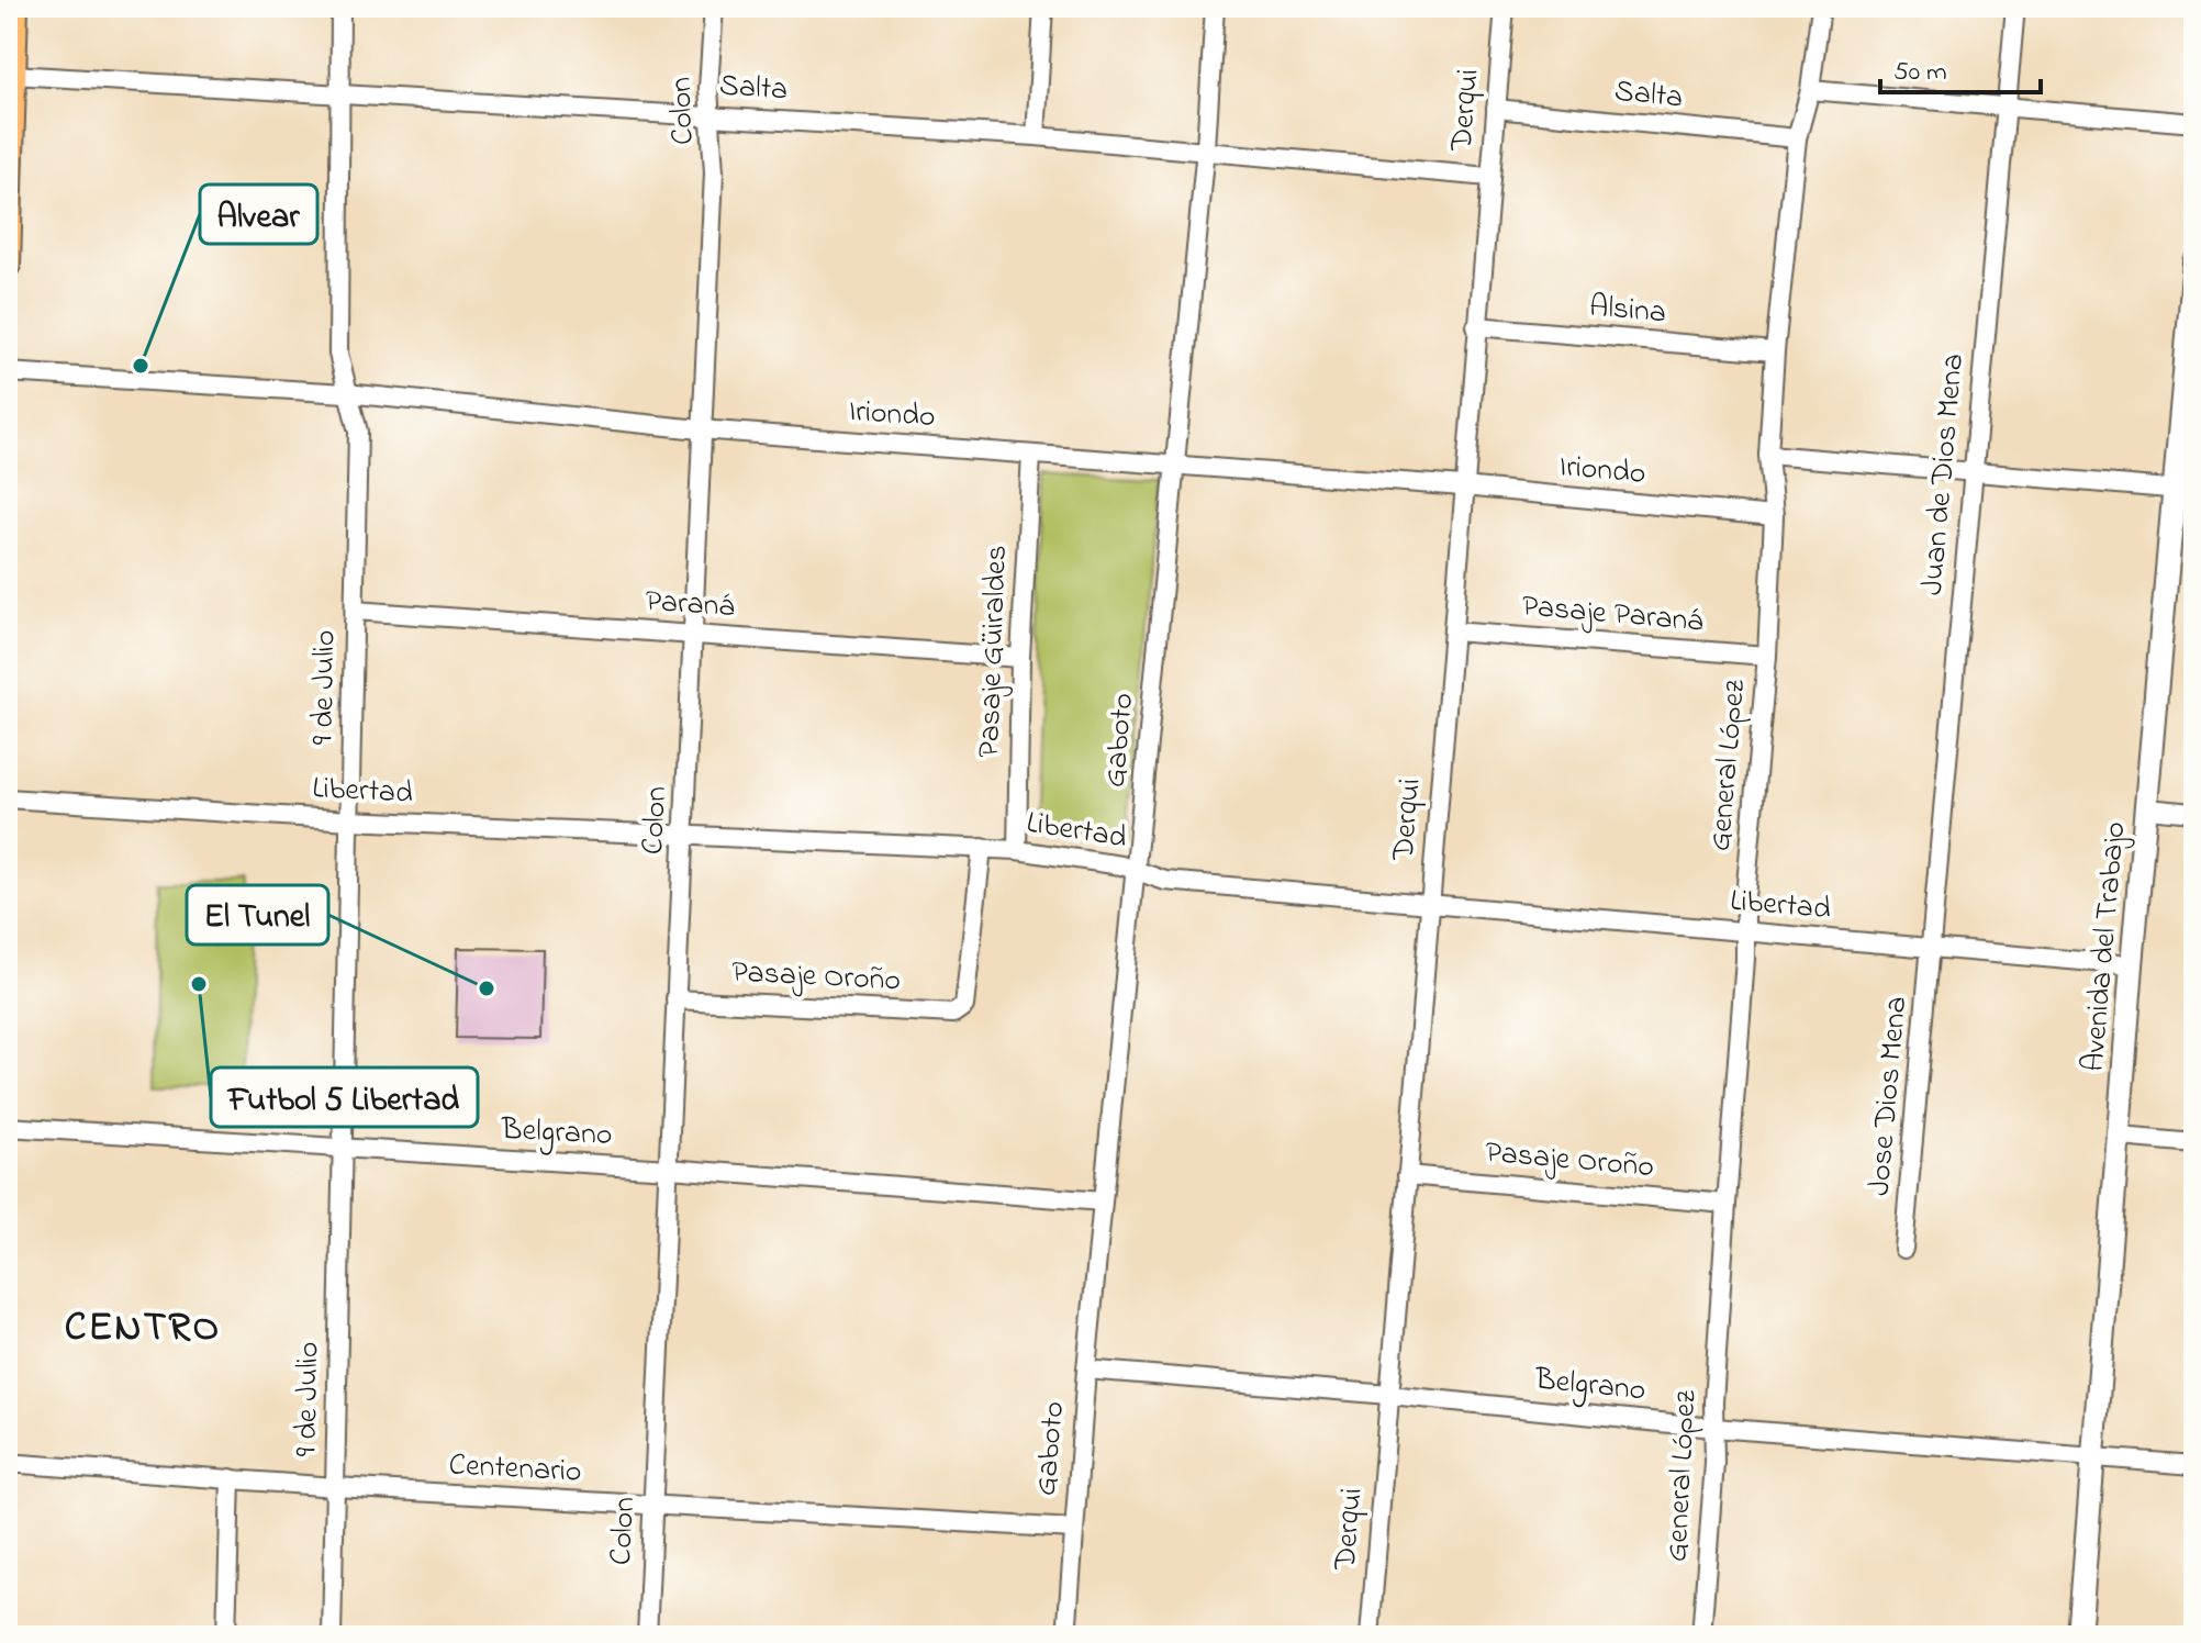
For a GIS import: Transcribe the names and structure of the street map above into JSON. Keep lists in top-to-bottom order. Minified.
{"streets":{"street":["Salta","Derqui","Colon","Alsina","Iriondo","Juan de Dios Mena","Paraná","Pasaje Paraná","Pasaje Güiraldes","9 de Julio","Gaboto","General López","Libertad","Avenida del Trabajo","Pasaje Oroño","Jose Dios Mena","Belgrano","Centenario"]},"crossings":[["Salta","Derqui"],["Salta","Colon"],["Salta","9 de Julio"],["Salta","Gaboto"],["Salta","General López"],["Derqui","Alsina"],["Derqui","Iriondo"],["Derqui","Pasaje Paraná"],["Derqui","Libertad"],["Derqui","Pasaje Oroño"],["Derqui","Belgrano"],["Colon","Iriondo"],["Colon","Paraná"],["Colon","Libertad"],["Colon","Pasaje Oroño"],["Colon","Belgrano"],["Colon","Centenario"],["Alsina","General López"],["Iriondo","Pasaje Güiraldes"],["Iriondo","9 de Julio"],["Iriondo","Gaboto"],["Iriondo","General López"],["Juan de Dios Mena","Libertad"],["Juan de Dios Mena","Jose Dios Mena"],["Paraná","Pasaje Güiraldes"],["Paraná","9 de Julio"],["Pasaje Paraná","General López"],["Pasaje Güiraldes","Libertad"],["9 de Julio","Libertad"],["9 de Julio","Belgrano"],["9 de Julio","Centenario"],["Gaboto","Libertad"],["Gaboto","Belgrano"],["Gaboto","Centenario"],["General López","Libertad"],["General López","Pasaje Oroño"],["General López","Belgrano"],["Libertad","Avenida del Trabajo"],["Libertad","Pasaje Oroño"],["Libertad","Jose Dios Mena"],["Avenida del Trabajo","Belgrano"]],"districts":["CENTRO"],"places":["Alvear","Futbol 5 Libertad","El Tunel"],"scale_bar":"50 m"}
